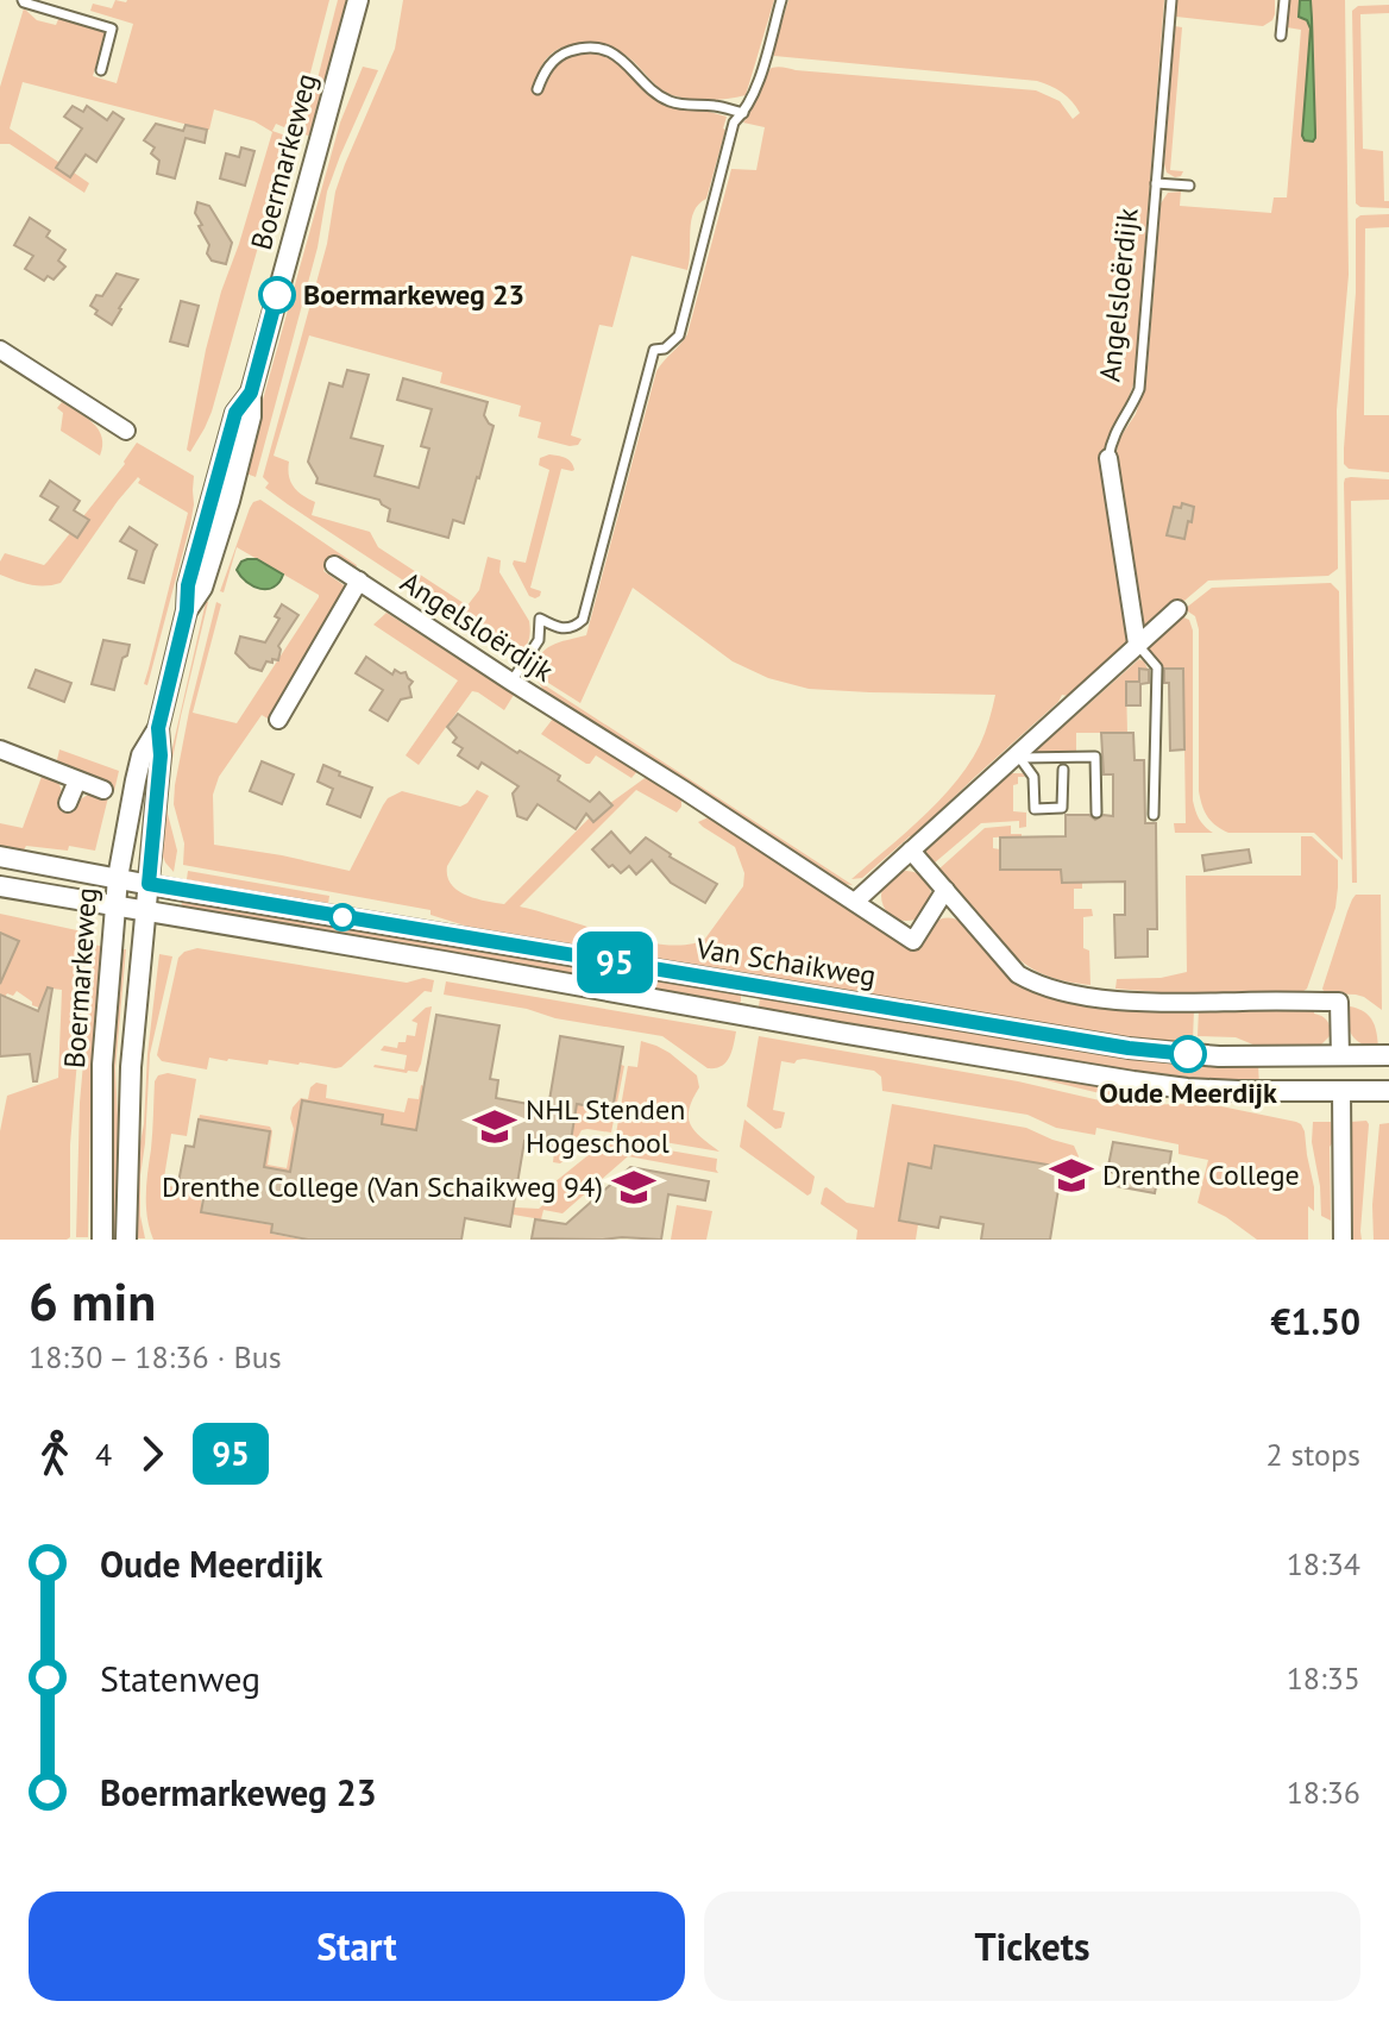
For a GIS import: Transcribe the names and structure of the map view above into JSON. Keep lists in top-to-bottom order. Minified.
{"streets":{"street":["Boermarkeweg","Angelsloërdijk","Van Schaikweg"]},"crossings":[["Boermarkeweg","Van Schaikweg"]],"places":{"other":["Boermarkeweg 23","Oude Meerdijk"],"school or university":["NHL Stenden Hogeschool","Drenthe College","Drenthe College (Van Schaikweg 94)"]},"lines":["bus line 95"],"page":{"on_map":"95","heading":["6 min","18:30 – 18:36 · Bus","€1.50"],"legs":["4","95","2 stops"],"list":[{"name":"Oude Meerdijk","value":"18:34"},{"name":"Statenweg","value":"18:35"},{"name":"Boermarkeweg 23","value":"18:36"}],"buttons":["Start","Tickets"]}}
